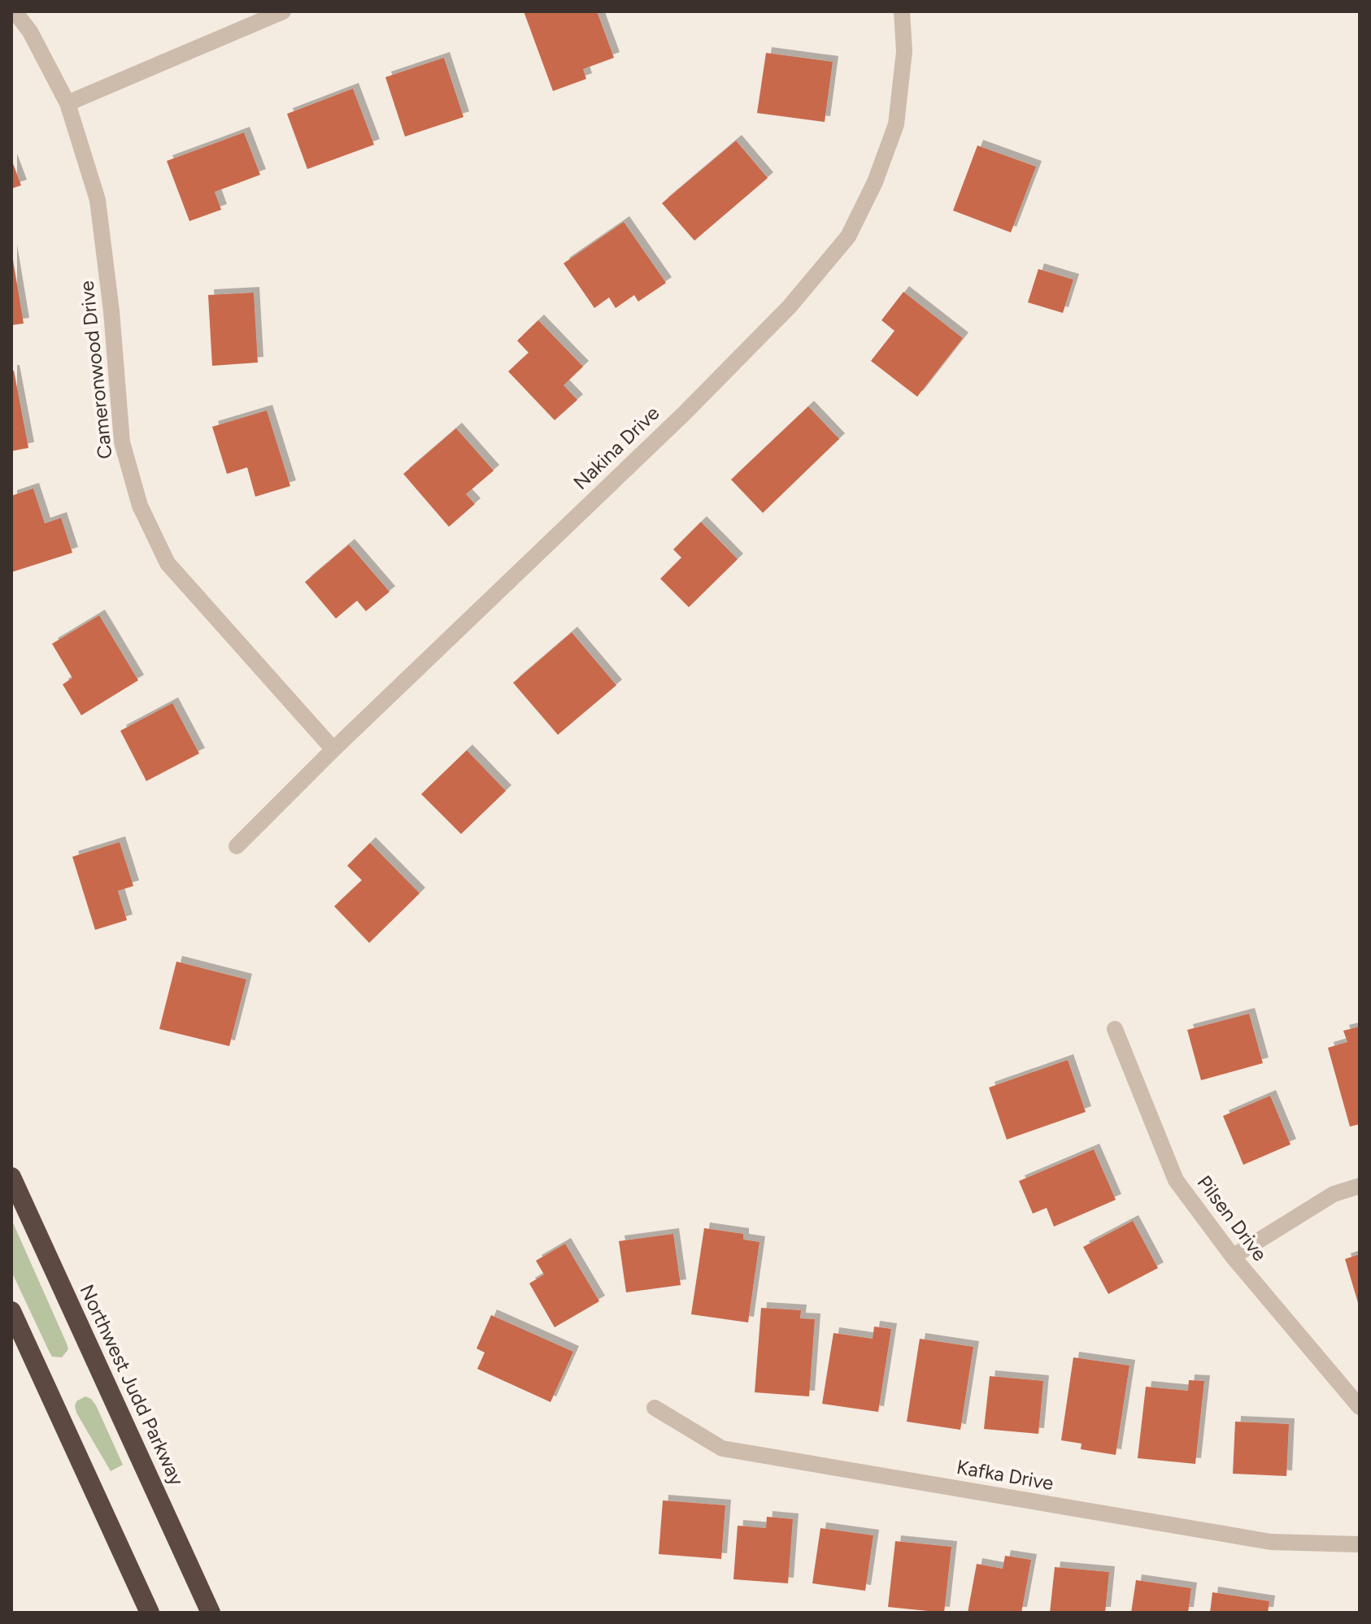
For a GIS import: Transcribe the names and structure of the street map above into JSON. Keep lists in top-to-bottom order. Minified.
{"streets":{"highway":["Northwest Judd Parkway"],"street":["Cameronwood Drive","Nakina Drive","Pilsen Drive","Kafka Drive"]},"crossings":[["Cameronwood Drive","Nakina Drive"]]}
